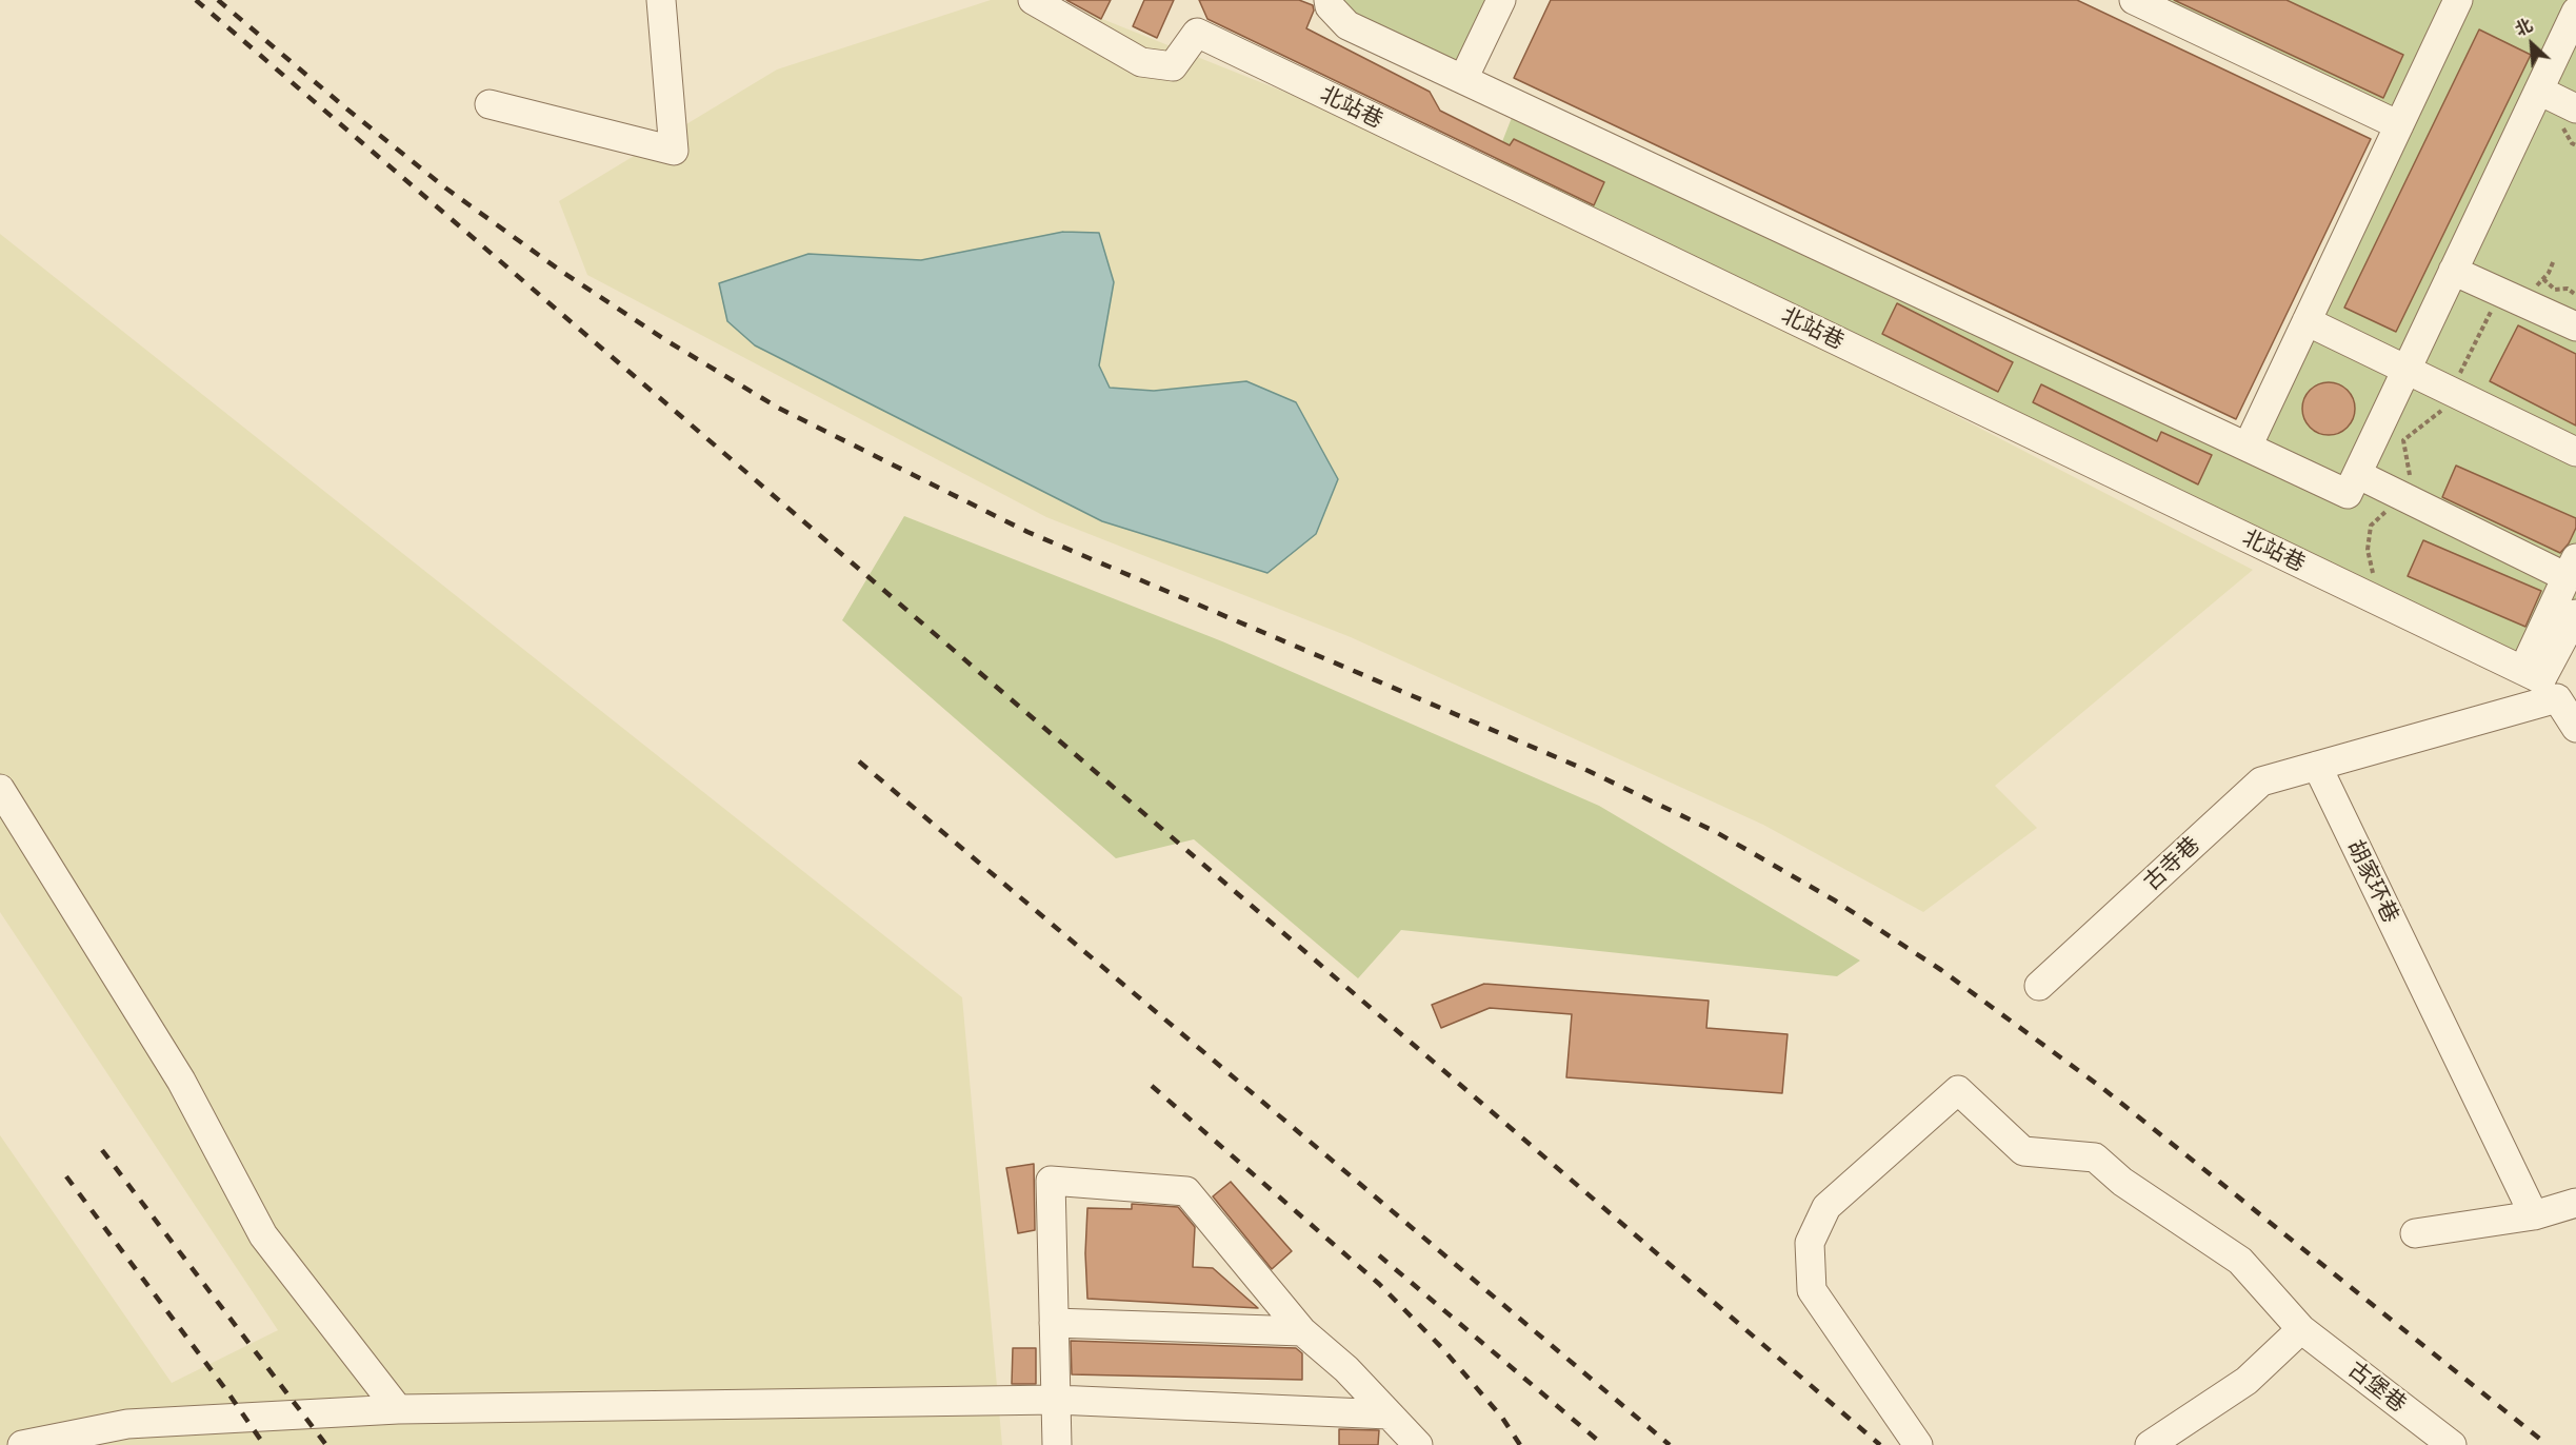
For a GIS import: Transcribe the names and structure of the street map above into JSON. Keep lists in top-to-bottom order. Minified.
{"streets":{"street":["北站巷","古寺巷","胡家环巷","古堡巷"]},"crossings":[["古寺巷","胡家环巷"]],"north":"top left"}
